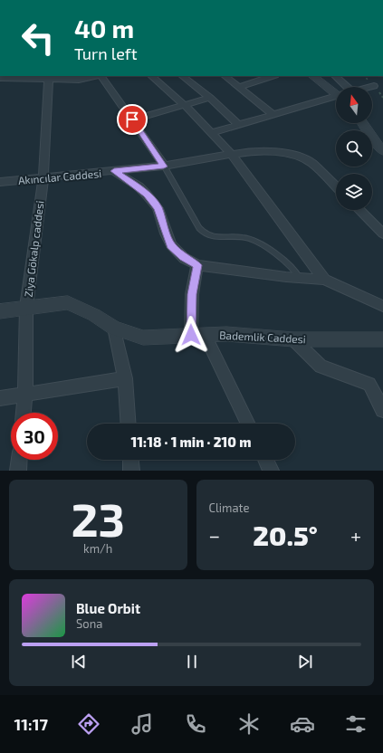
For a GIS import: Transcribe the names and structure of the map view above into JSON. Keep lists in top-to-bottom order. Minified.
{"streets":{"street":["Akıncılar Caddesi","Ziya Gökalp caddesi","Bademlik Caddesi"]},"crossings":[["Akıncılar Caddesi","Ziya Gökalp caddesi"],["Ziya Gökalp caddesi","Bademlik Caddesi"]],"north":"top","page":{"turn":["40 m","Turn left"],"limit":"30","trip":"11:18 · 1 min · 210 m","tile":[["23","km/h"],"Climate"],"heat":["−","20.5°","+"],"song":["Blue Orbit","Sona"],"tabs":"11:17"}}
